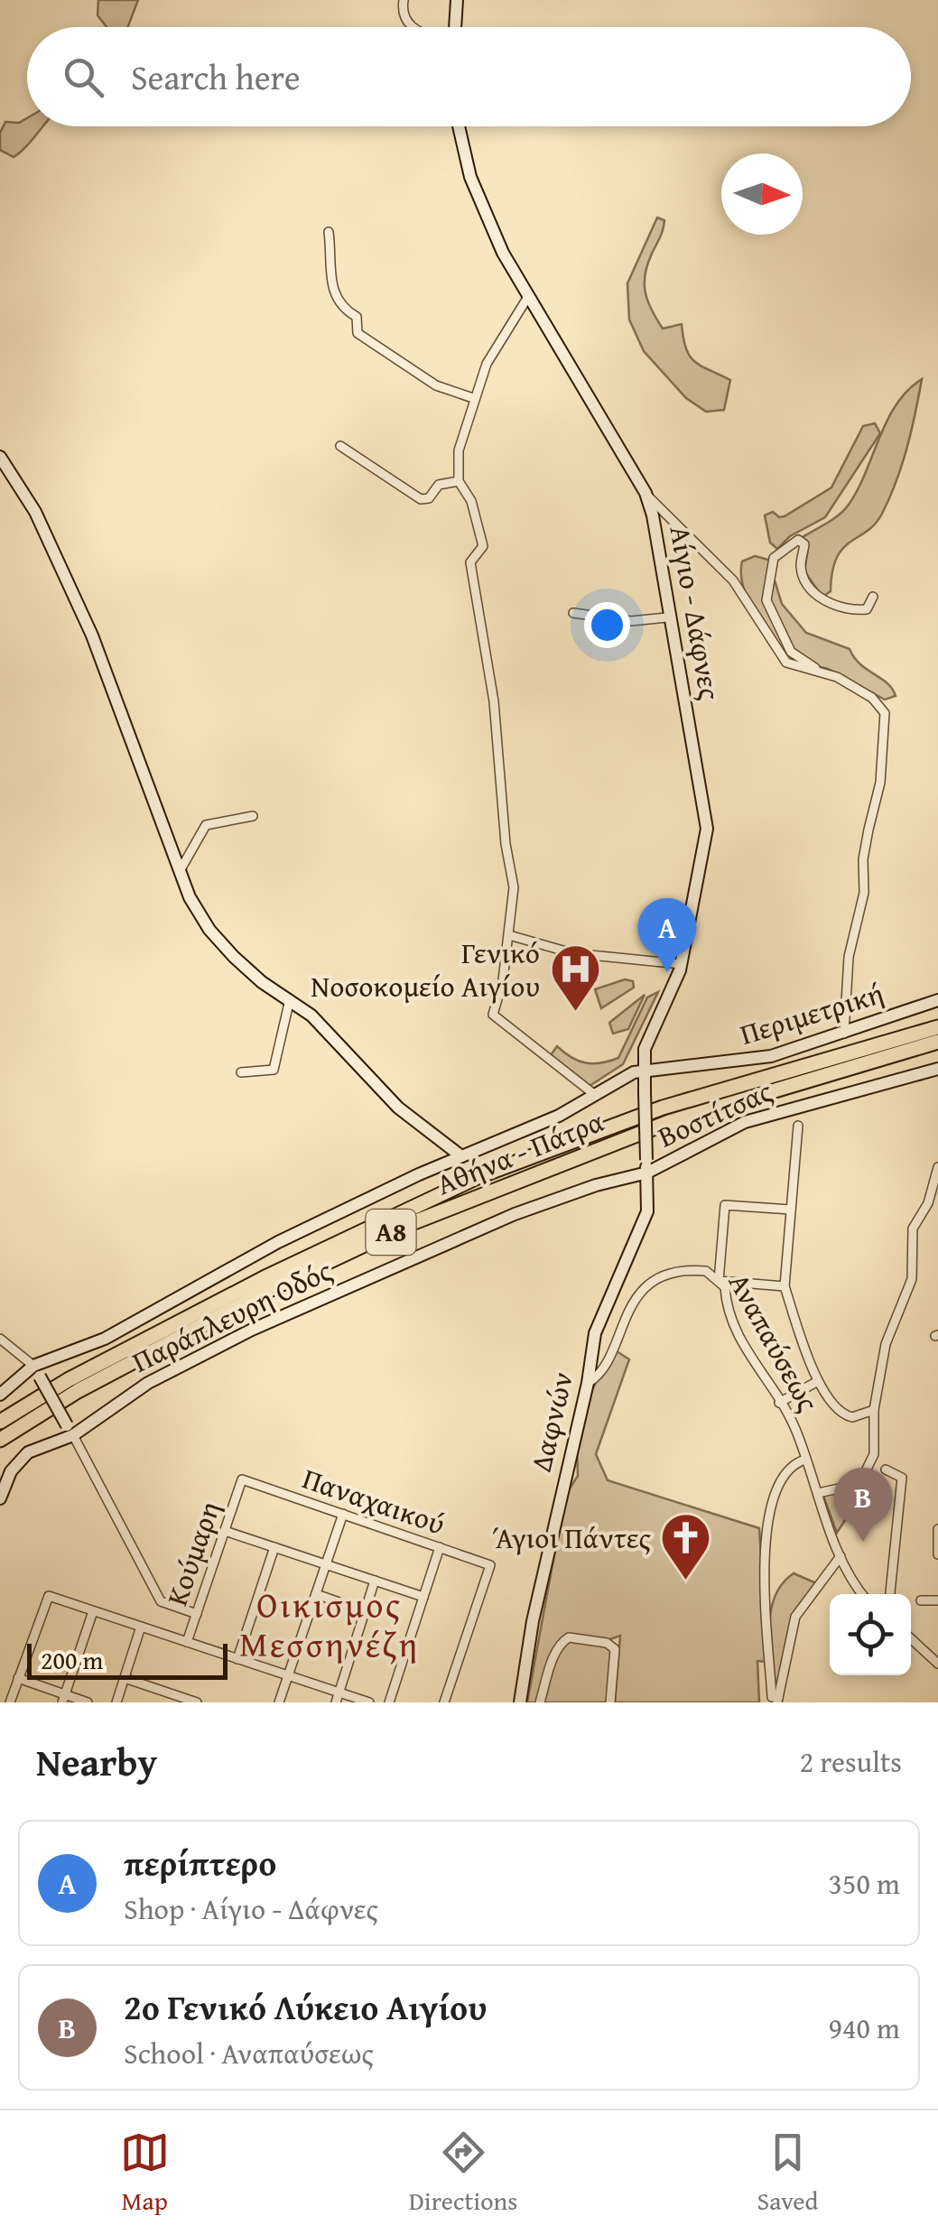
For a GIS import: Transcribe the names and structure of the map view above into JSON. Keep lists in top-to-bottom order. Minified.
{"streets":{"highway":["Αθήνα - Πάτρα","Α8"],"street":["Αίγιο - Δάφνες","Περιμετρική","Βοστίτσας","Παράπλευρη Οδός","Αναπαύσεως","Δαφνών","Παναχαικού","Κούμαρη"]},"crossings":[["Αίγιο - Δάφνες","Περιμετρική"],["Αίγιο - Δάφνες","Βοστίτσας"],["Αίγιο - Δάφνες","Δαφνών"],["Βοστίτσας","Παράπλευρη Οδός"],["Βοστίτσας","Δαφνών"],["Αναπαύσεως","Δαφνών"],["Παναχαικού","Κούμαρη"]],"districts":["Οικισμος Μεσσηνέζη"],"places":{"hospital":["Γενικό Νοσοκομείο Αιγίου"],"church":["Άγιοι Πάντες"]},"scale_bar":"200 m","north":"right","page":{"search":"Search here","pins":["A","B"],"scale":"200 m","heading":["Nearby","2 results"],"list":[{"mark":"A","name":"περίπτερο","note":"Shop · Αίγιο - Δάφνες","value":"350 m"},{"mark":"B","name":"2ο Γενικό Λύκειο Αιγίου","note":"School · Αναπαύσεως","value":"940 m"}],"nav":["Map","Directions","Saved"]}}
